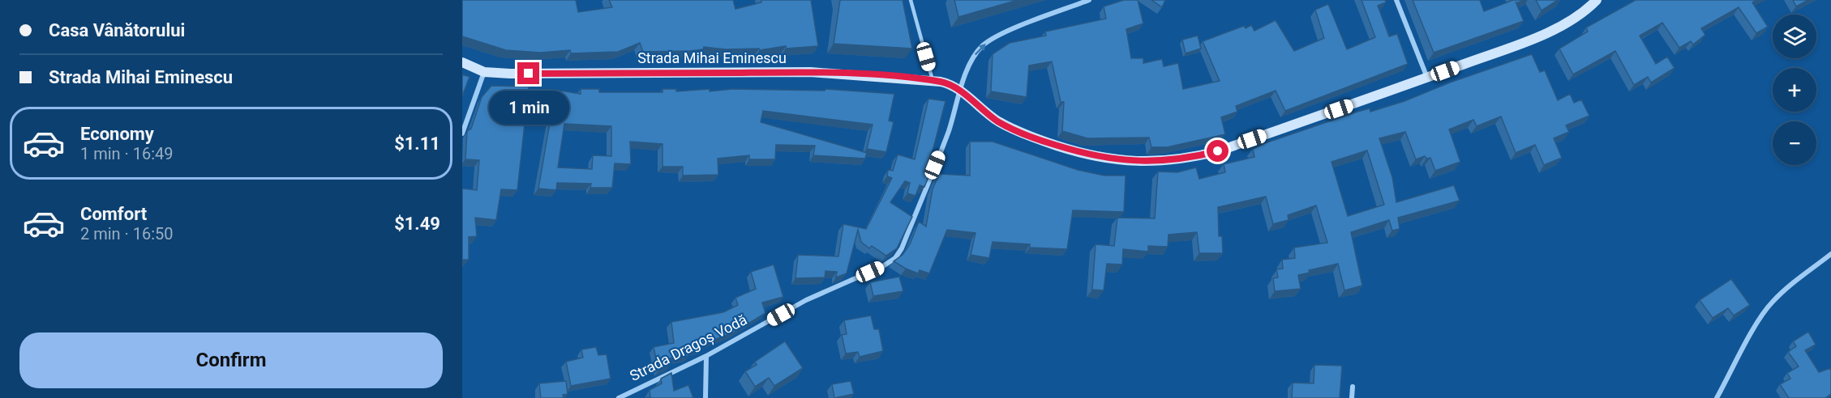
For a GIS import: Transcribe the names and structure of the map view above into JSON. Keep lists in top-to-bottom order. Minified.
{"streets":{"main road":["Strada Mihai Eminescu"],"street":["Strada Dragoș Vodă"]},"crossings":[["Strada Mihai Eminescu","Strada Dragoș Vodă"]],"page":{"banner":["Casa Vânătorului","Strada Mihai Eminescu"],"map_buttons":["+","−"],"bubble":"1 min","list":[{"name":"Economy","note":"1 min · 16:49","value":"$1.11"},{"name":"Comfort","note":"2 min · 16:50","value":"$1.49"}],"buttons":"Confirm"}}
